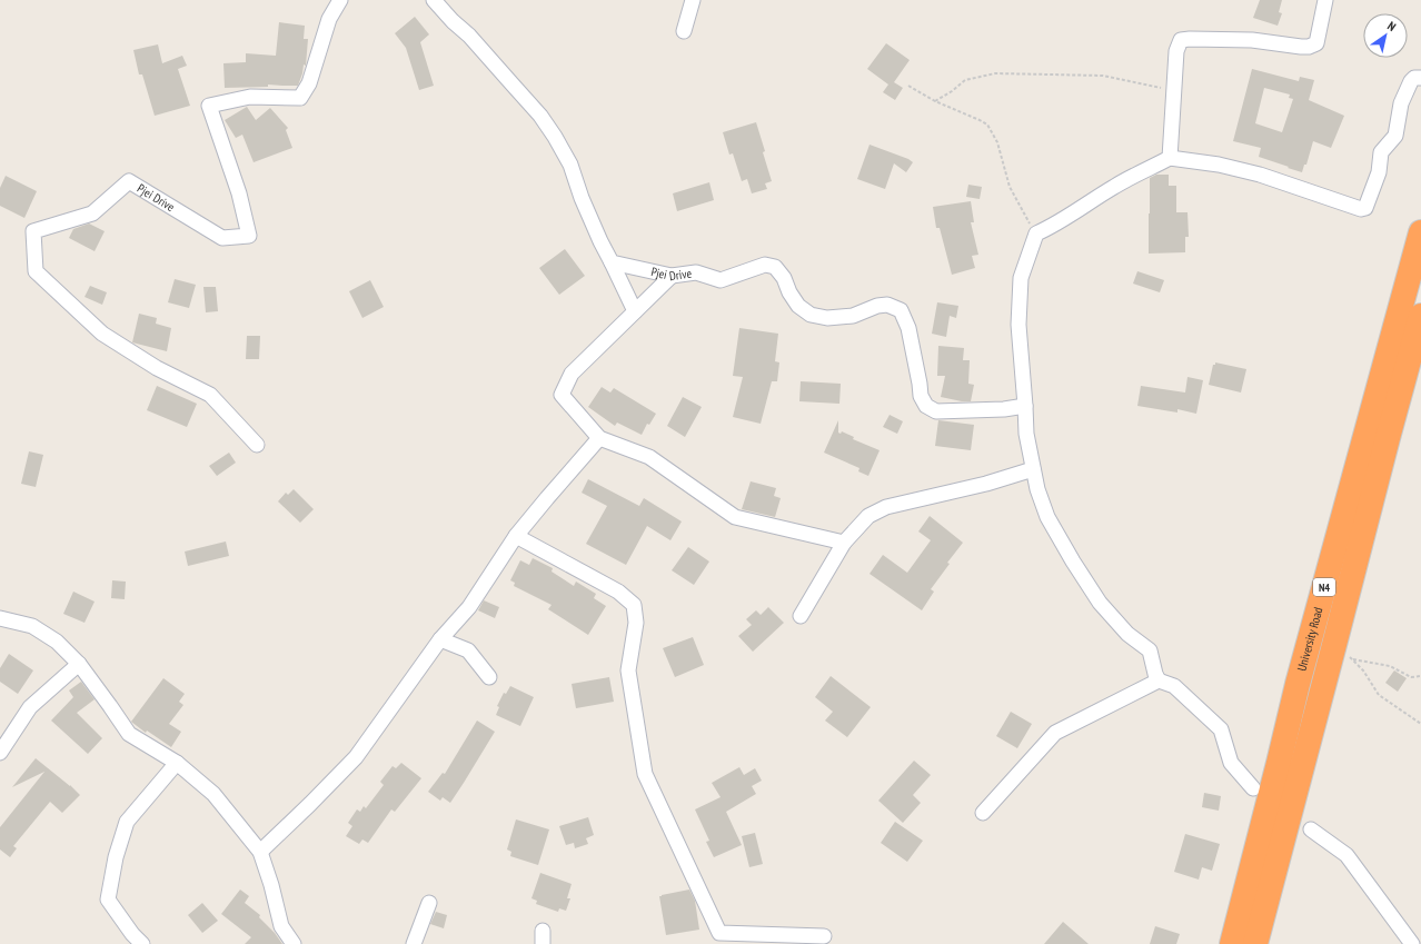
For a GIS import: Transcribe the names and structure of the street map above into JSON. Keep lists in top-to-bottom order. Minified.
{"streets":{"highway":["N4","University Road"],"street":["Pjei Drive"]},"north":"top right"}
